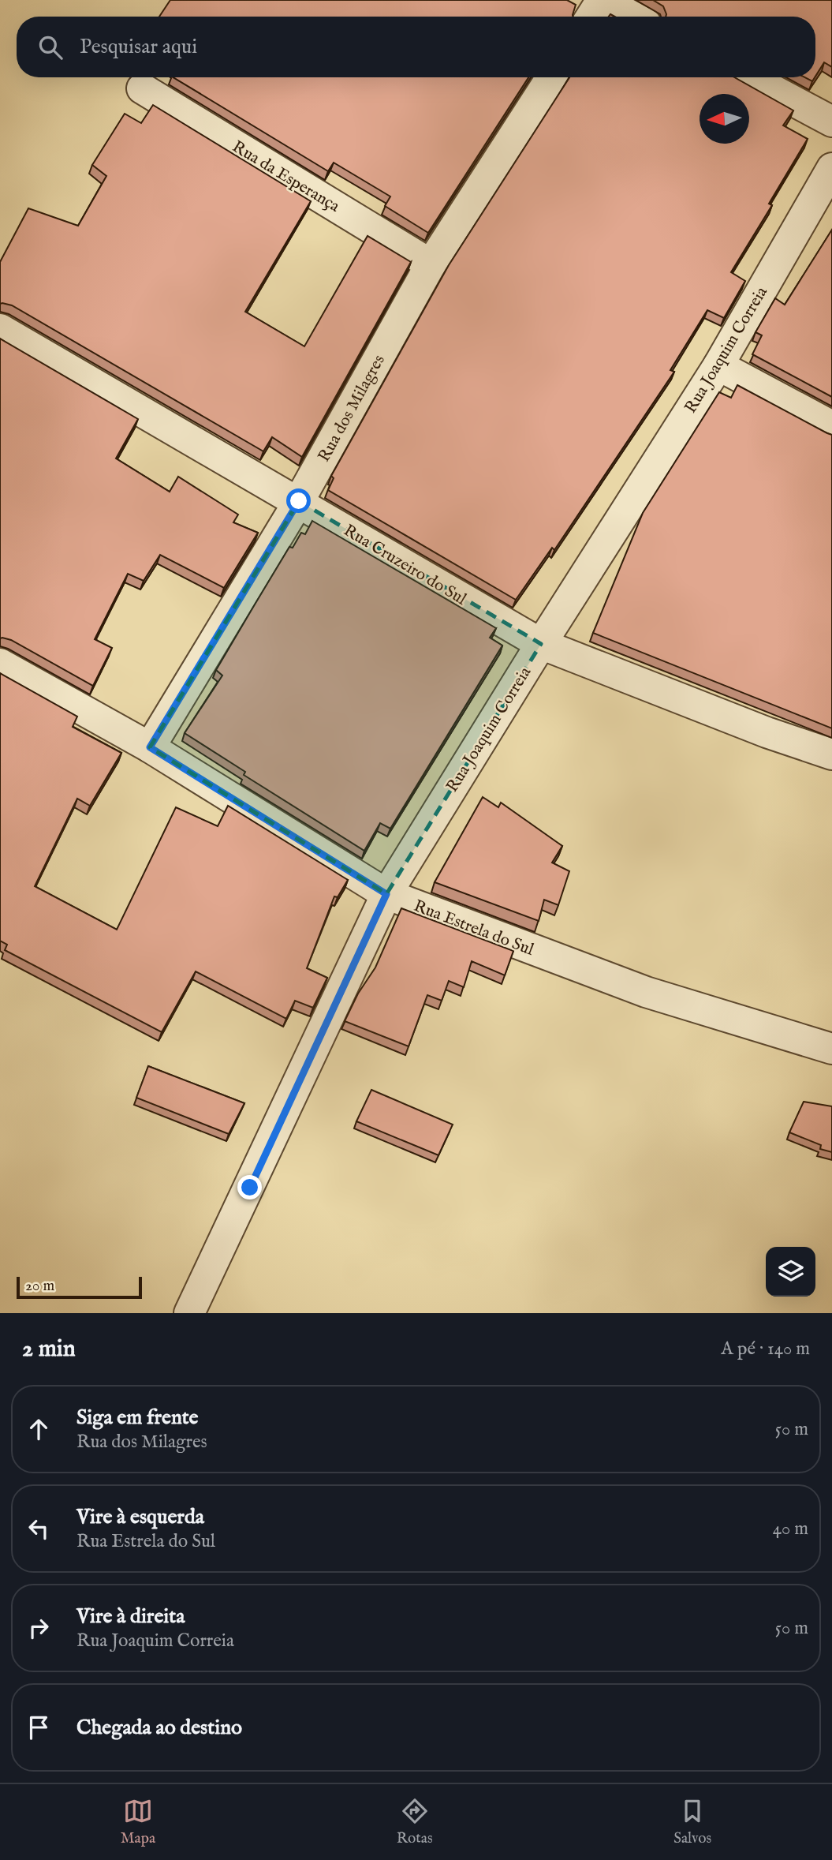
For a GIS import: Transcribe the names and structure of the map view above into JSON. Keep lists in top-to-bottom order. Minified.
{"streets":{"street":["Rua da Esperança","Rua Joaquim Correia","Rua dos Milagres","Rua Cruzeiro do Sul","Rua Estrela do Sul"]},"crossings":[["Rua da Esperança","Rua dos Milagres"],["Rua Joaquim Correia","Rua Cruzeiro do Sul"],["Rua Joaquim Correia","Rua Estrela do Sul"],["Rua dos Milagres","Rua Cruzeiro do Sul"],["Rua dos Milagres","Rua Estrela do Sul"]],"scale_bar":"20 m","north":"left","page":{"search":"Pesquisar aqui","scale":"20 m","heading":["2 min","A pé · 140 m"],"list":[["Siga em frente","Rua dos Milagres","50 m"],["Vire à esquerda","Rua Estrela do Sul","40 m"],["Vire à direita","Rua Joaquim Correia","50 m"],"Chegada ao destino"],"nav":["Mapa","Rotas","Salvos"]}}
